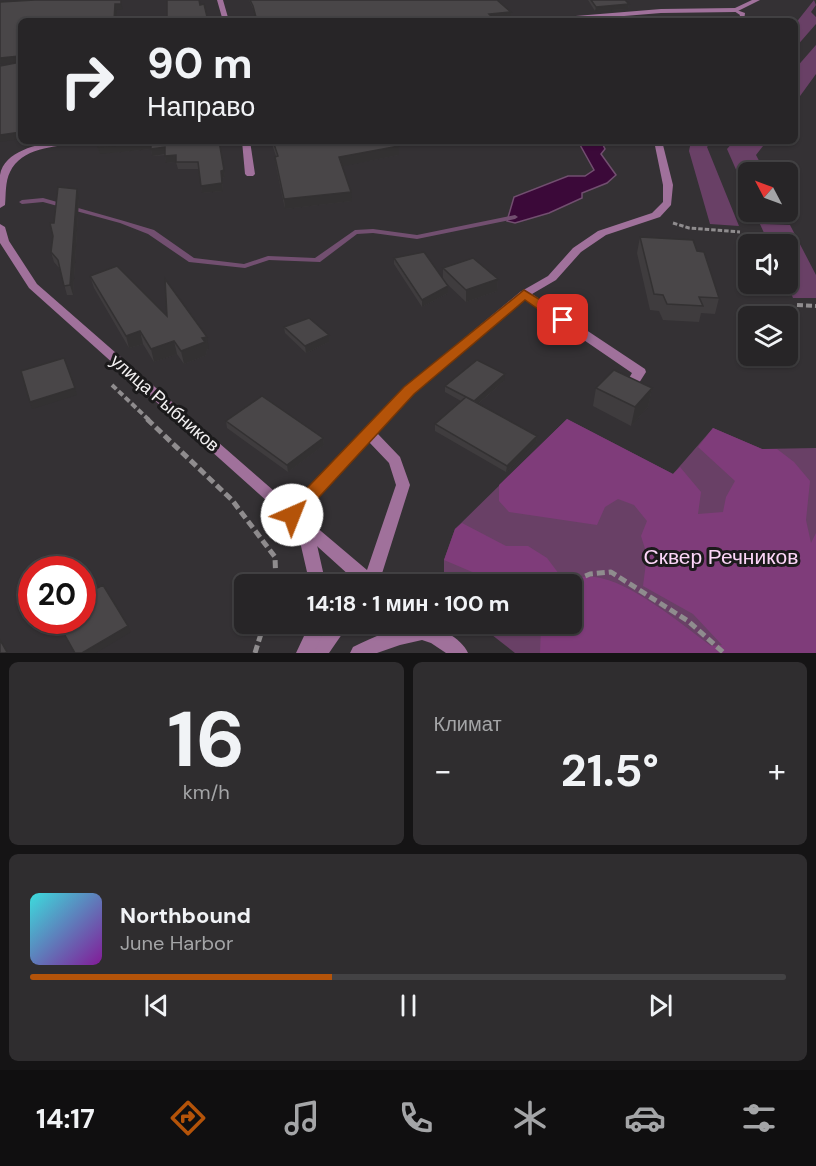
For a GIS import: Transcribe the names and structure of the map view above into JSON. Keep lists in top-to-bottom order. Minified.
{"streets":{"street":["улица Рыбников"]},"parks":["Сквер Речников"],"north":"top left","page":{"turn":["90 m","Направо"],"limit":"20","trip":"14:18 · 1 мин · 100 m","tile":[["16","km/h"],"Климат"],"heat":["−","21.5°","+"],"song":["Northbound","June Harbor"],"tabs":"14:17"}}
